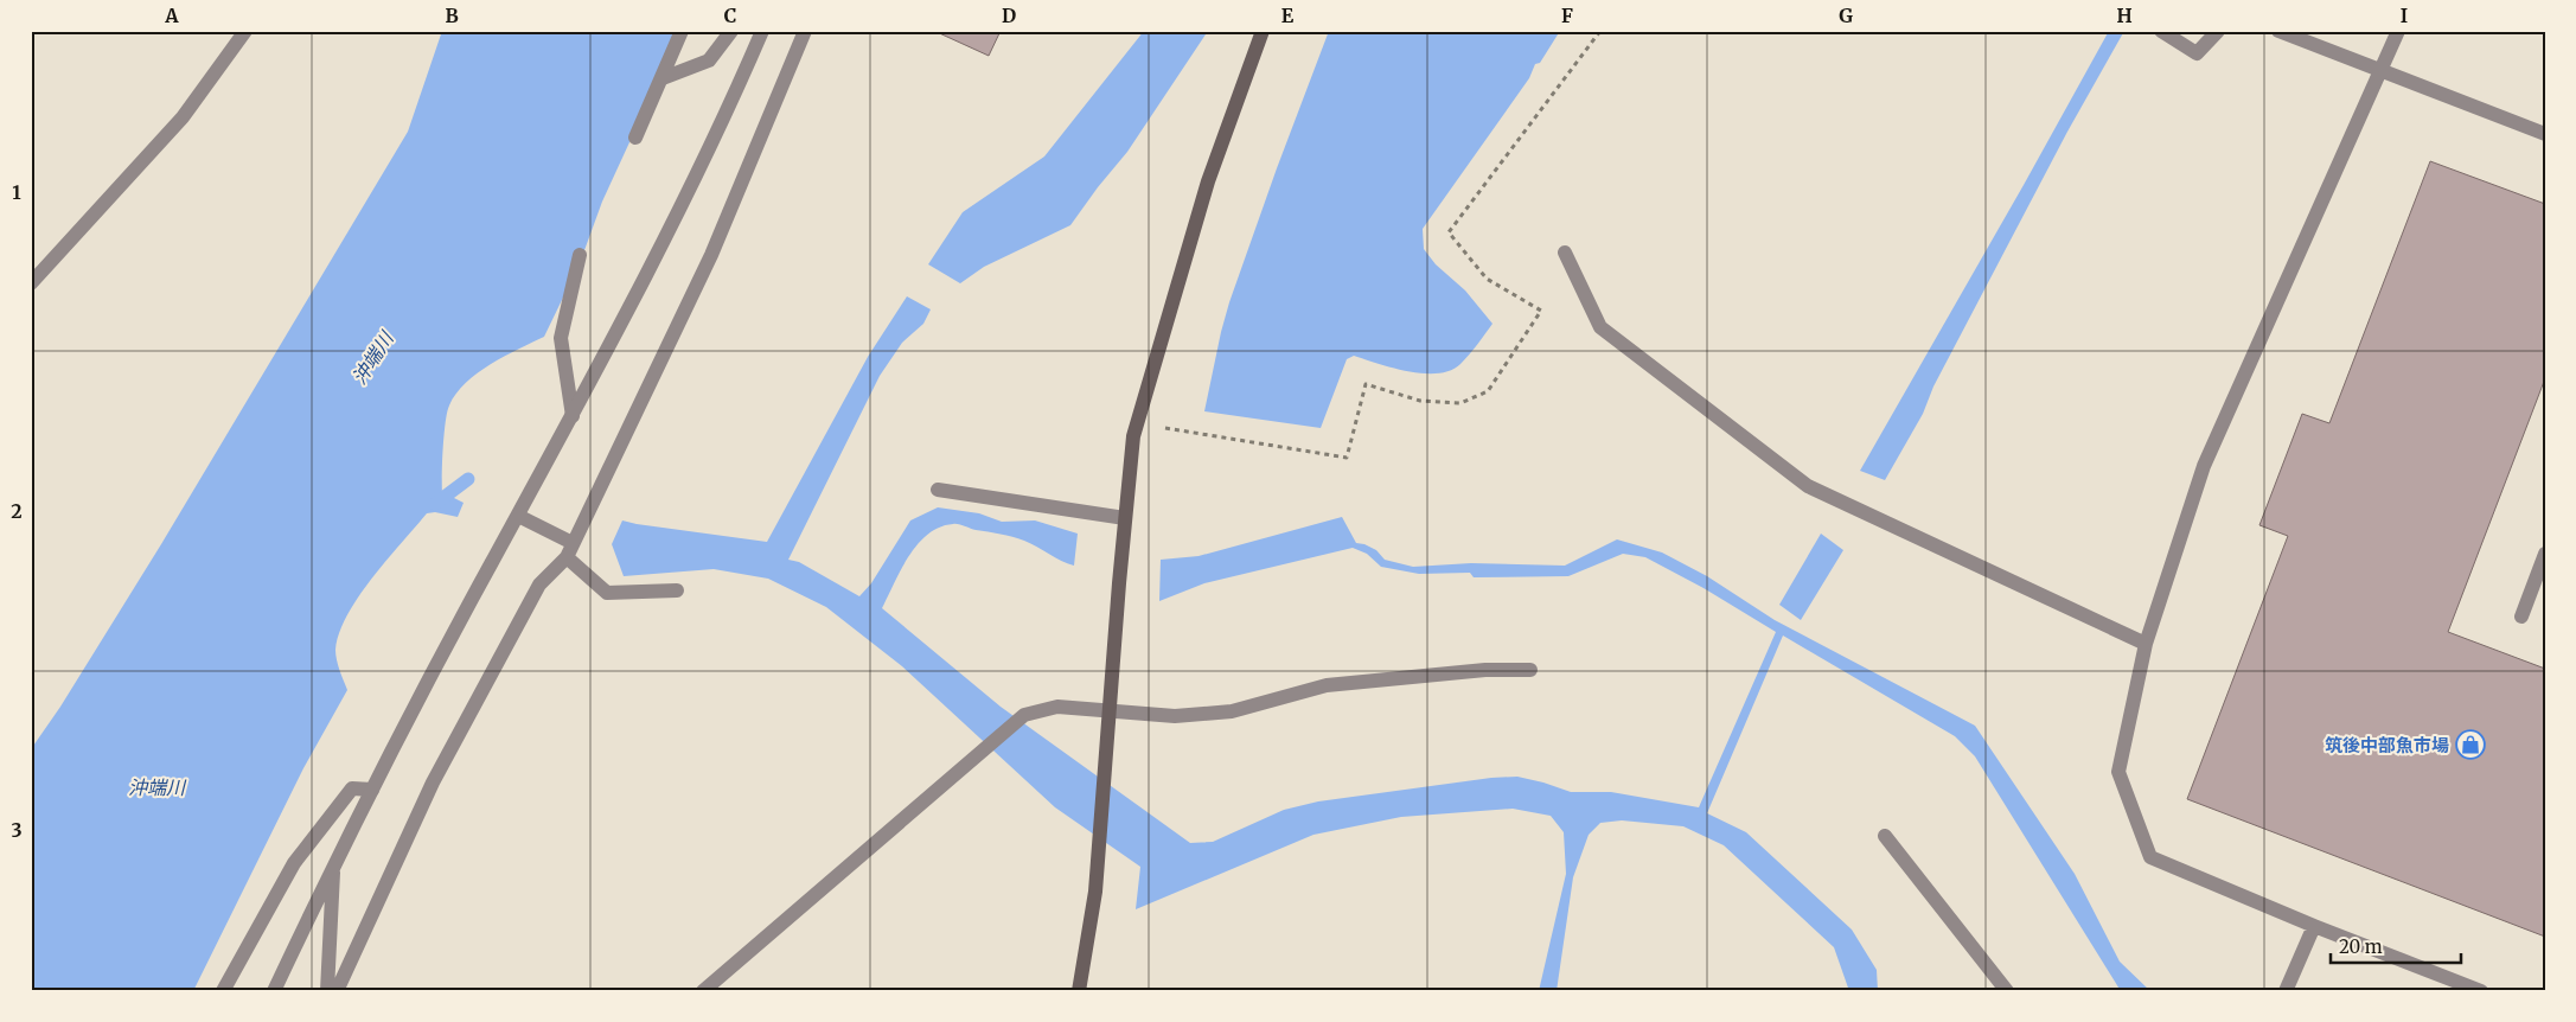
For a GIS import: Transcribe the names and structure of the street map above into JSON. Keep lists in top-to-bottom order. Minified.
{"water":["沖端川"],"places":{"shop":["筑後中部魚市場"]},"scale_bar":"20 m","grid":{"columns":["A","B","C","D","E","F","G","H","I"],"rows":["1","2","3"]}}
